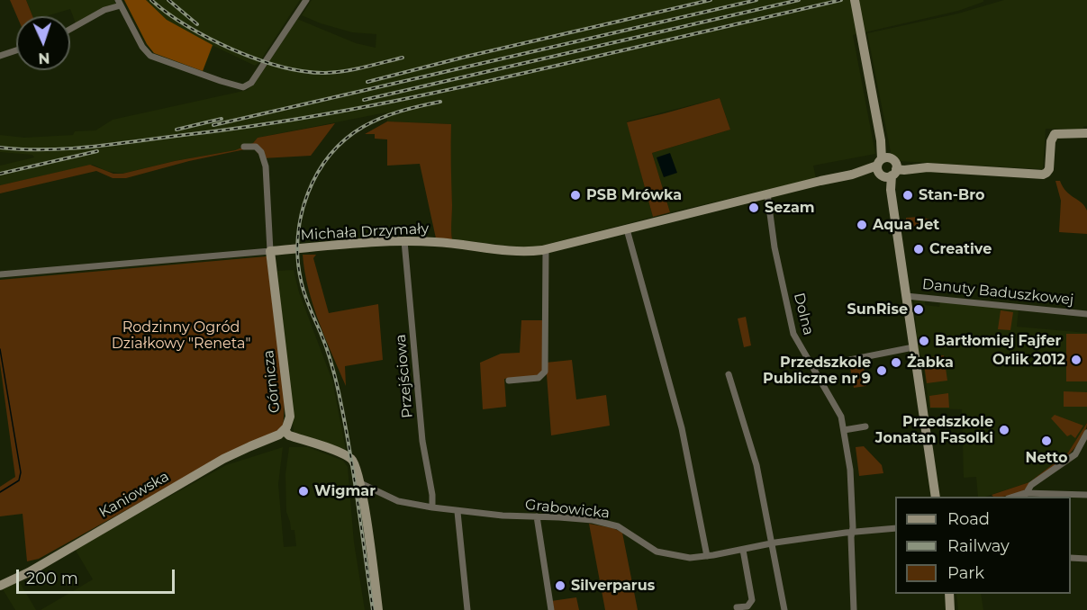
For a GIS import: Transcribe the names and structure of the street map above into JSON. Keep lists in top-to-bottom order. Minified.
{"streets":{"street":["Michała Drzymały","Danuty Baduszkowej","Dolna","Przejściowa","Górnicza","Kaniowska","Grabowicka"]},"crossings":[["Michała Drzymały","Dolna"],["Michała Drzymały","Przejściowa"],["Michała Drzymały","Górnicza"],["Dolna","Grabowicka"],["Przejściowa","Grabowicka"],["Górnicza","Kaniowska"],["Górnicza","Grabowicka"]],"parks":["Rodzinny Ogród Działkowy \"Reneta\""],"places":["PSB Mrówka","Stan-Bro","Sezam","Aqua Jet","Creative","SunRise","Bartłomiej Fajfer","Orlik 2012","Żabka","Przedszkole Publiczne nr 9","Przedszkole Jonatan Fasolki","Netto","Wigmar","Silverparus"],"legend":["Road","Railway","Park"],"scale_bar":"200 m","north":"bottom"}
